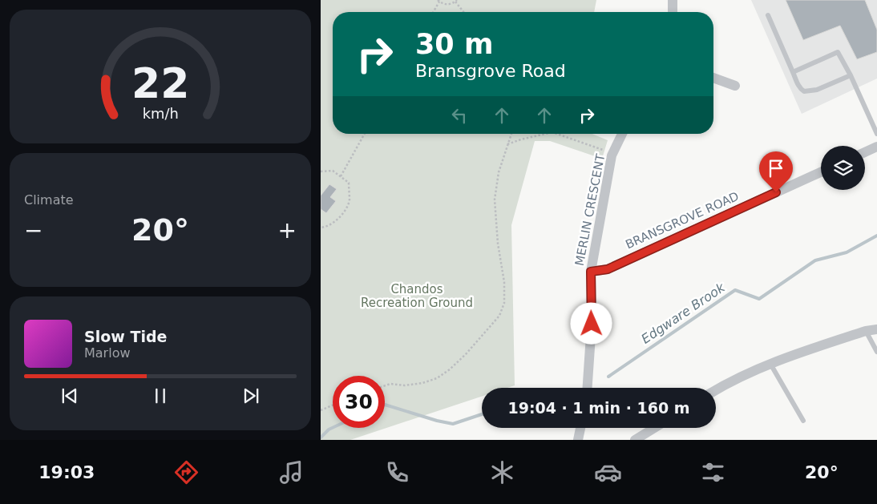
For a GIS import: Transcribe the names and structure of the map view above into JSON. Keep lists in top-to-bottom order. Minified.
{"streets":{"street":["MERLIN CRESCENT","BRANSGROVE ROAD"]},"crossings":[["MERLIN CRESCENT","BRANSGROVE ROAD"]],"water":["Edgware Brook"],"parks":["Chandos Recreation Ground"],"page":{"turn":["30 m","Bransgrove Road"],"tile":"Climate","heat":["−","20°","+"],"song":["Slow Tide","Marlow"],"limit":"30","trip":"19:04 · 1 min · 160 m","tabs":["19:03","20°"],"gauge":["22","km/h"]}}
